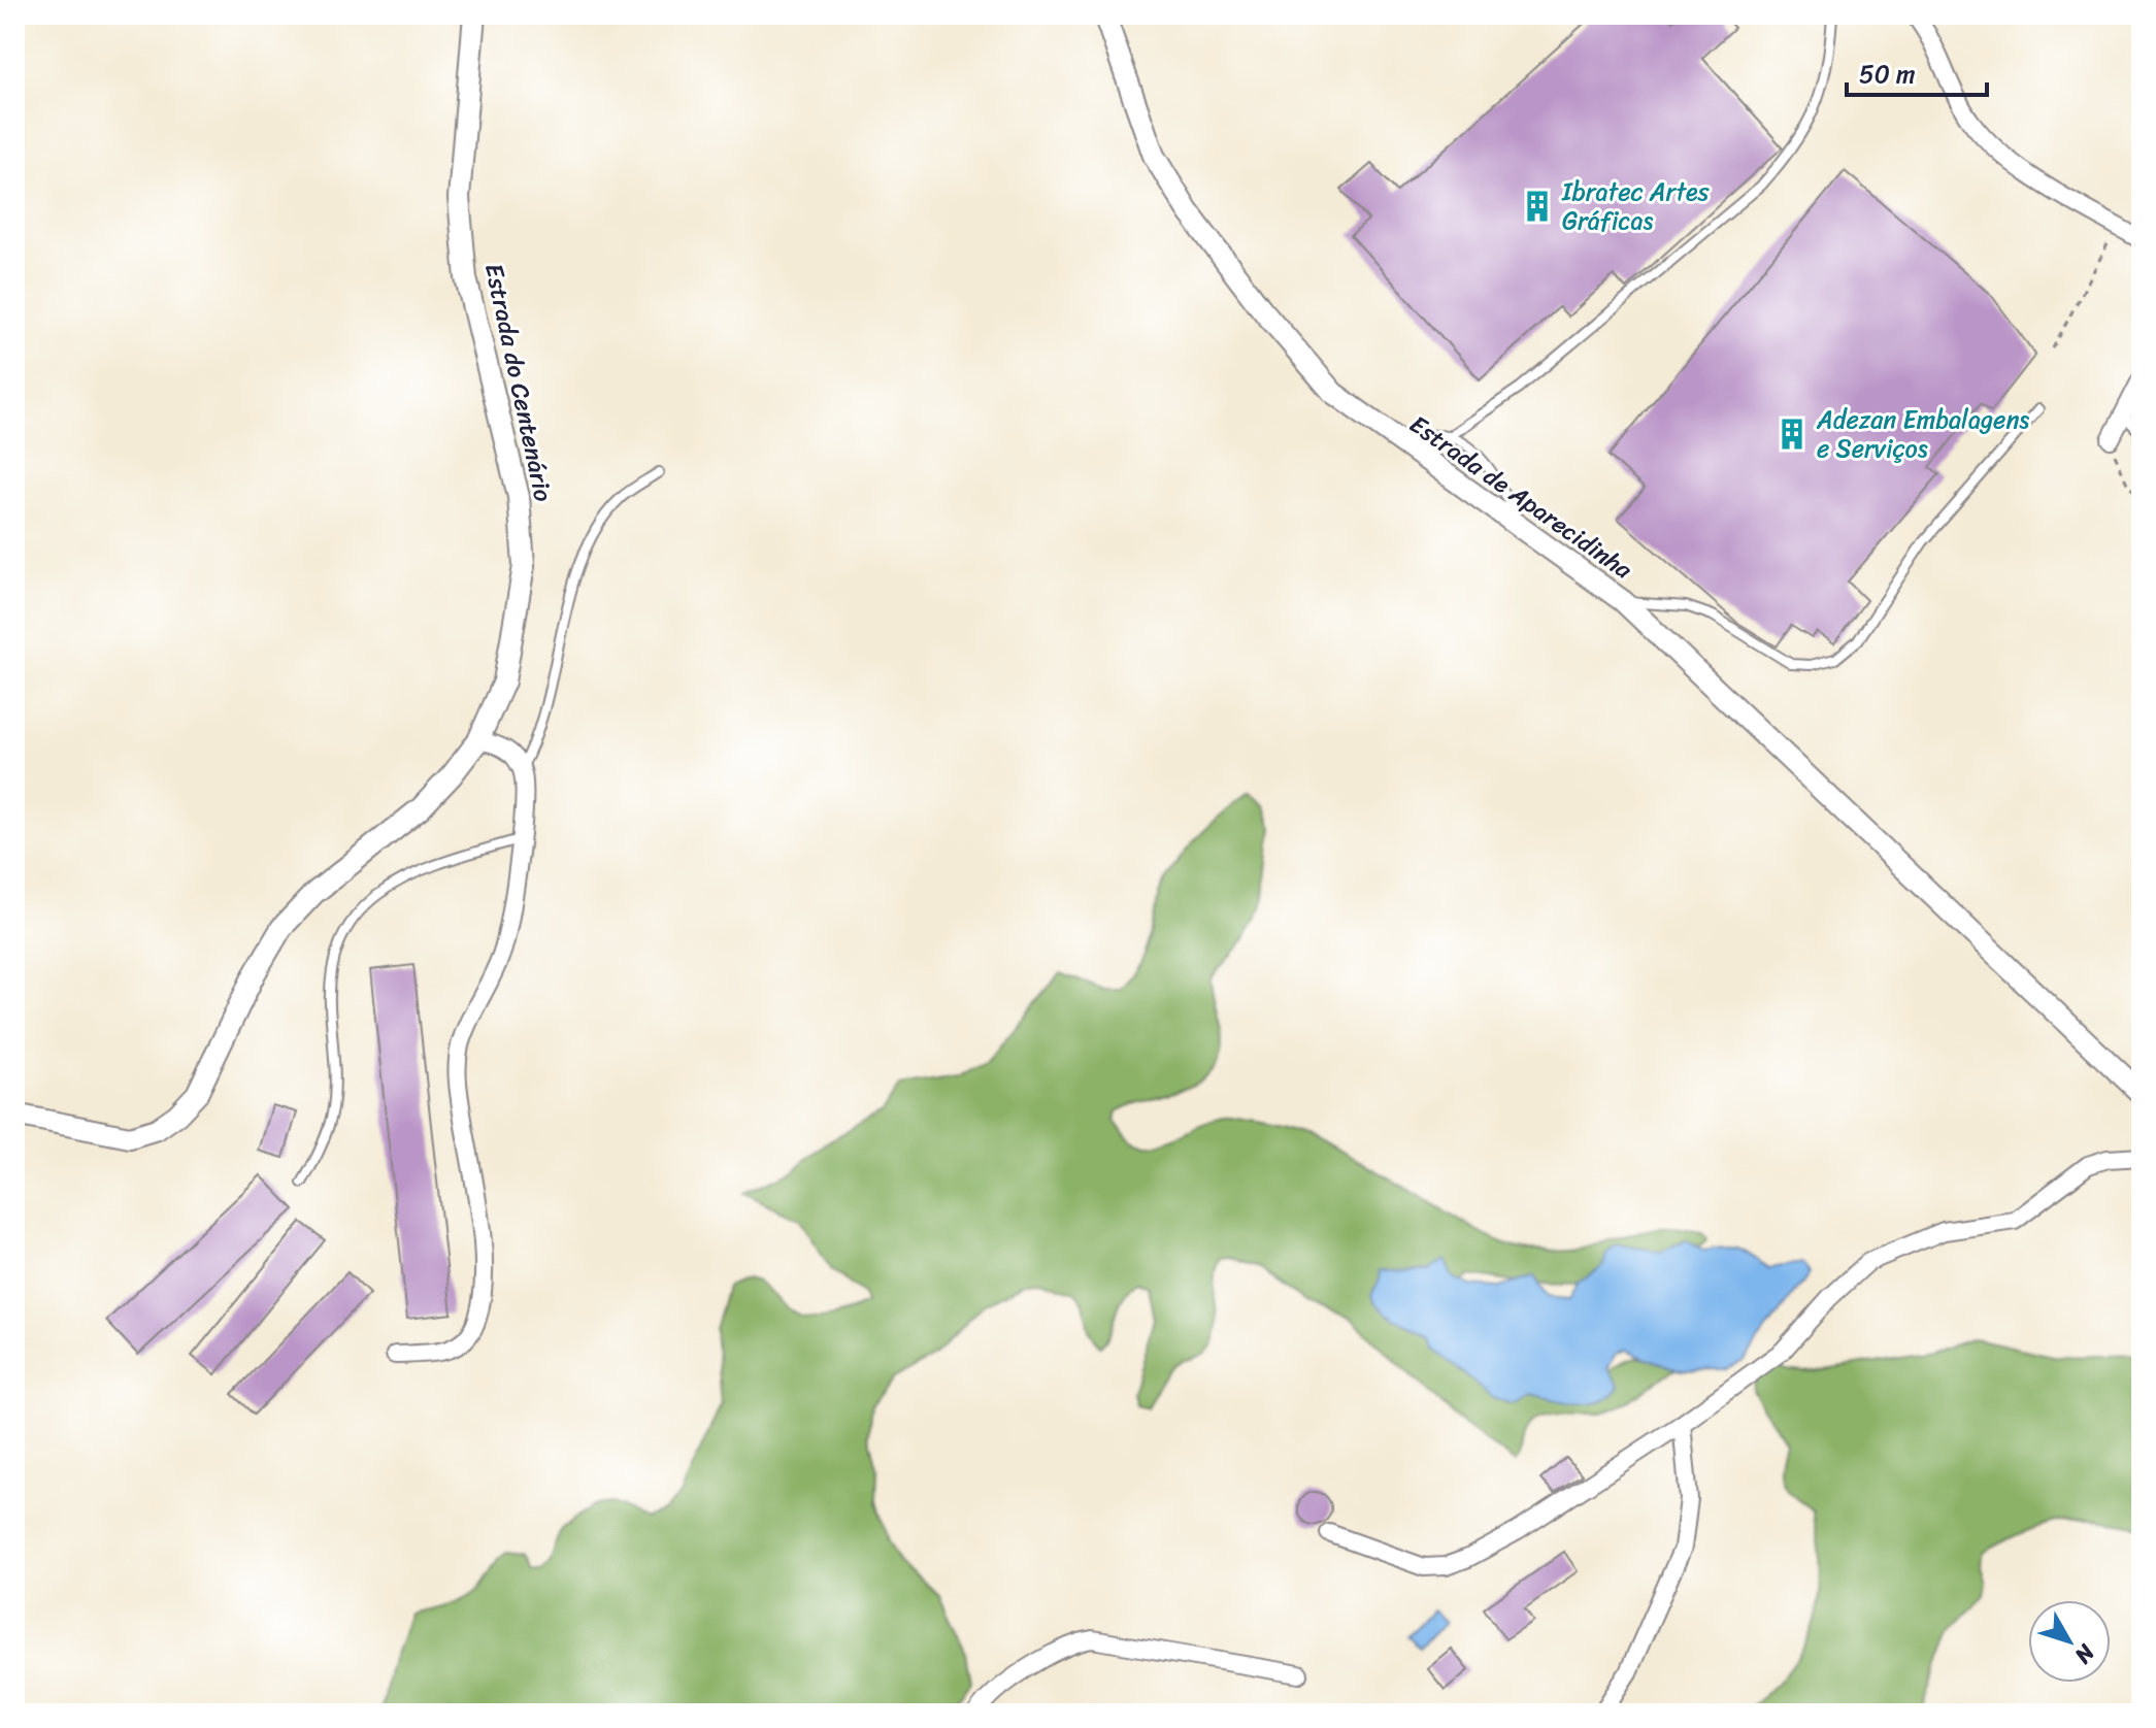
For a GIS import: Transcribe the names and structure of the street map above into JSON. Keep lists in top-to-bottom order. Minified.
{"streets":{"street":["Estrada do Centenário","Estrada de Aparecidinha"]},"places":{"building":["Ibratec Artes Gráficas","Adezan Embalagens e Serviços"]},"scale_bar":"50 m","north":"bottom right"}
